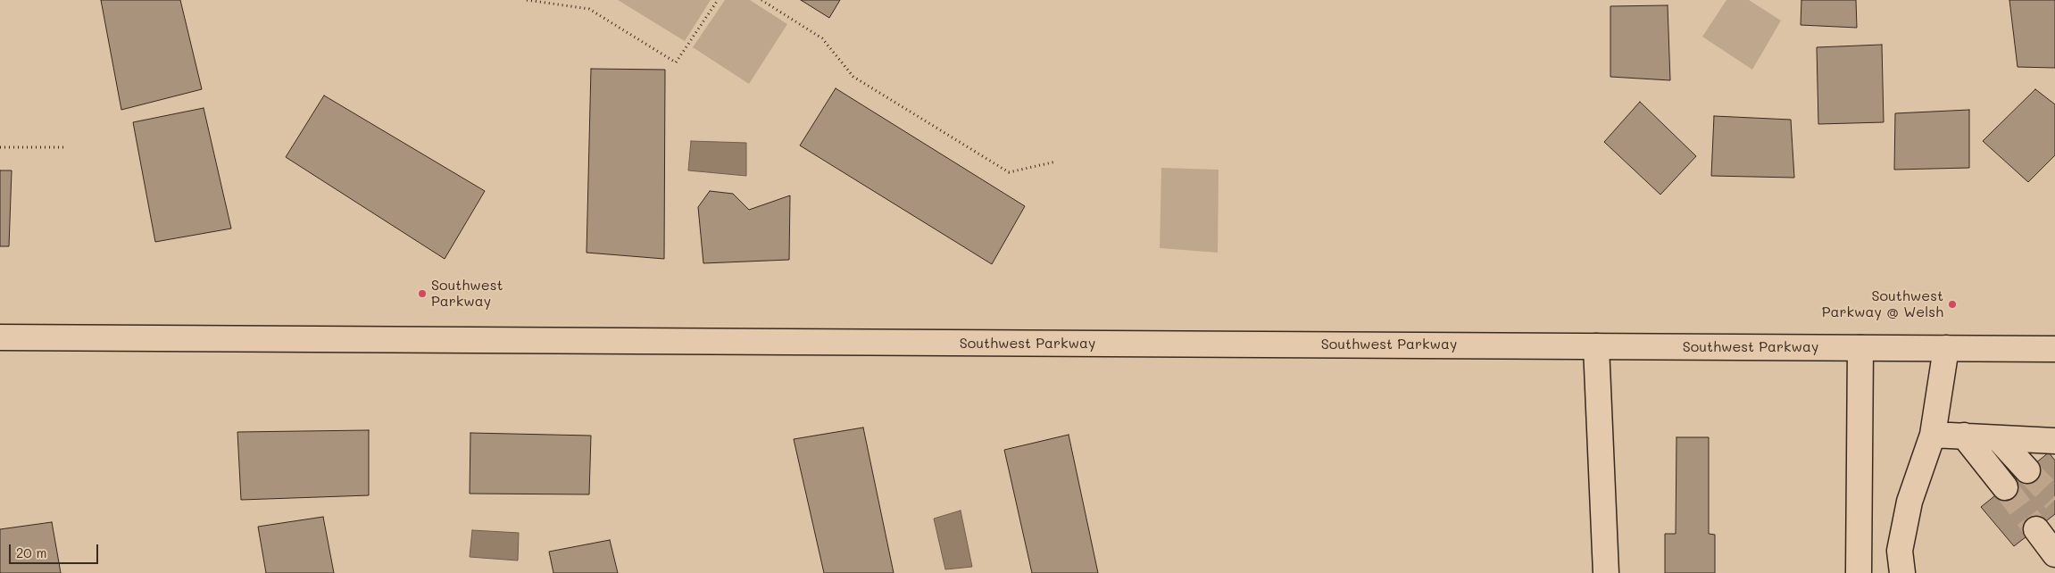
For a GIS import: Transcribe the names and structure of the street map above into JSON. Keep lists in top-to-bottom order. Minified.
{"streets":{"main road":["Southwest Parkway"]},"places":["Southwest Parkway","Southwest Parkway @ Welsh"],"scale_bar":"20 m"}
